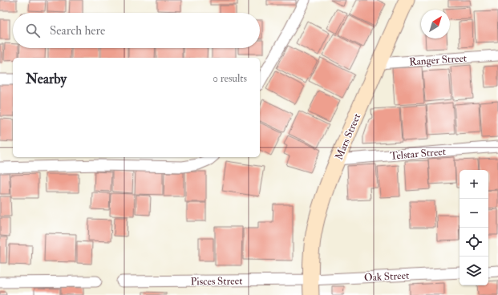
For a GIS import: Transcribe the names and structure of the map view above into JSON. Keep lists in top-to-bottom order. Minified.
{"streets":{"street":["Ranger Street","Mars Street","Telstar Street","Oak Street","Pisces Street"]},"crossings":[["Ranger Street","Mars Street"],["Mars Street","Telstar Street"],["Mars Street","Oak Street"],["Mars Street","Pisces Street"],["Oak Street","Pisces Street"]],"north":"top right","page":{"search":"Search here","heading":["Nearby","0 results"],"map_buttons":["+","−"]}}
